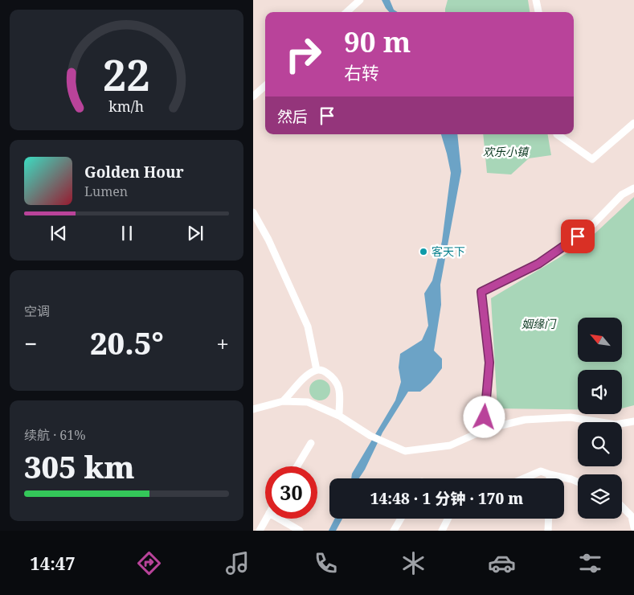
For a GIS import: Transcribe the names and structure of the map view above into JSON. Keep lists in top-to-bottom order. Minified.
{"parks":["欢乐小镇","姻缘门"],"places":["客天下"],"north":"top left","page":{"turn":["90 m","右转"],"then":"然后","song":["Golden Hour","Lumen"],"tile":["空调",["续航 · 61%","305 km"]],"heat":["−","20.5°","+"],"limit":"30","trip":"14:48 · 1 分钟 · 170 m","tabs":"14:47","gauge":["22","km/h"]}}
